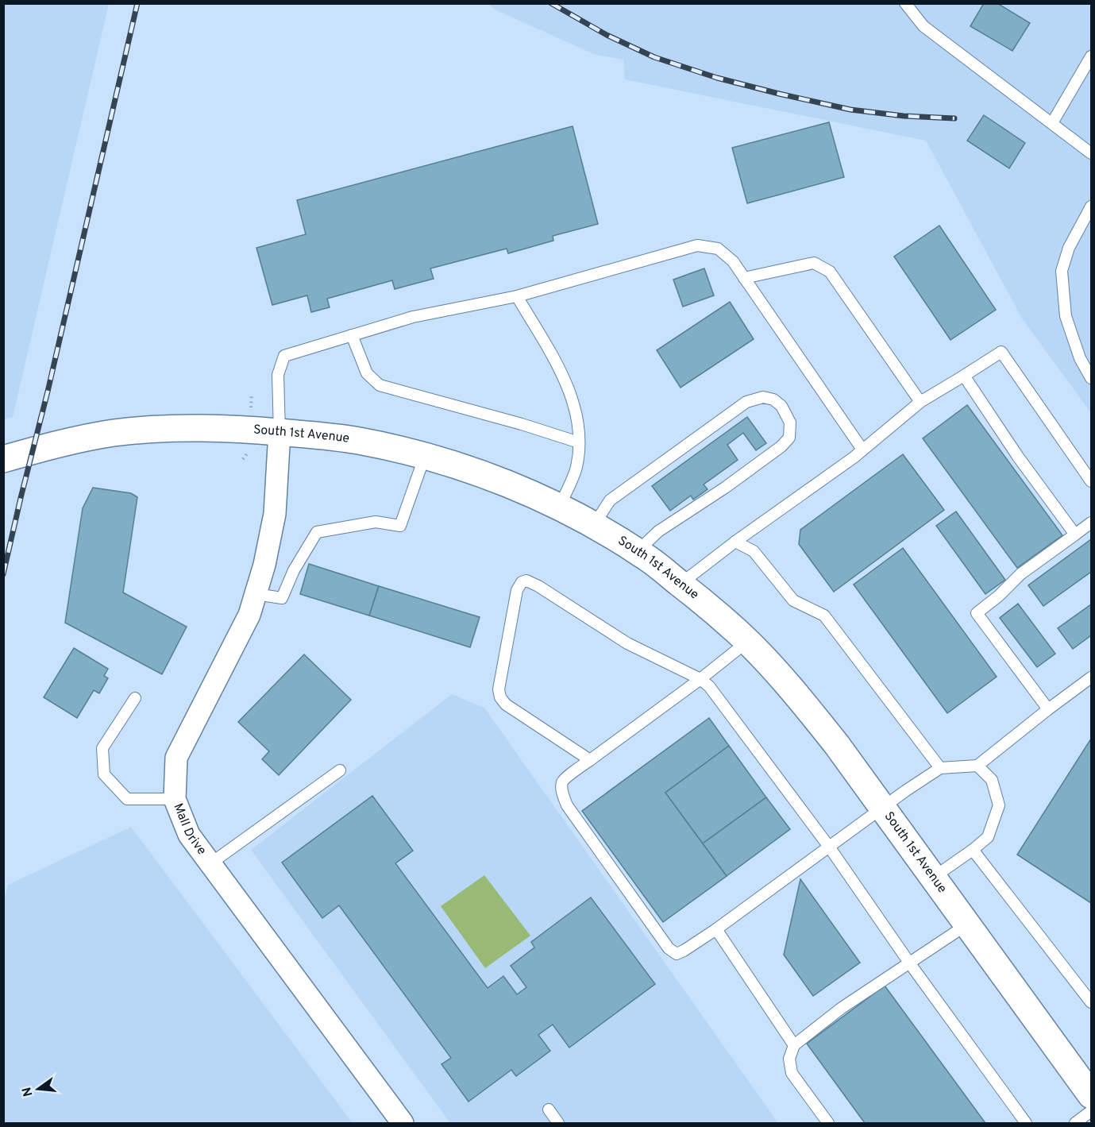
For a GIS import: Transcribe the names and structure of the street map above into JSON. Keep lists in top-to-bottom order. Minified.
{"streets":{"main road":["South 1st Avenue"],"street":["Mall Drive"]},"crossings":[["South 1st Avenue","Mall Drive"]],"north":"left"}
